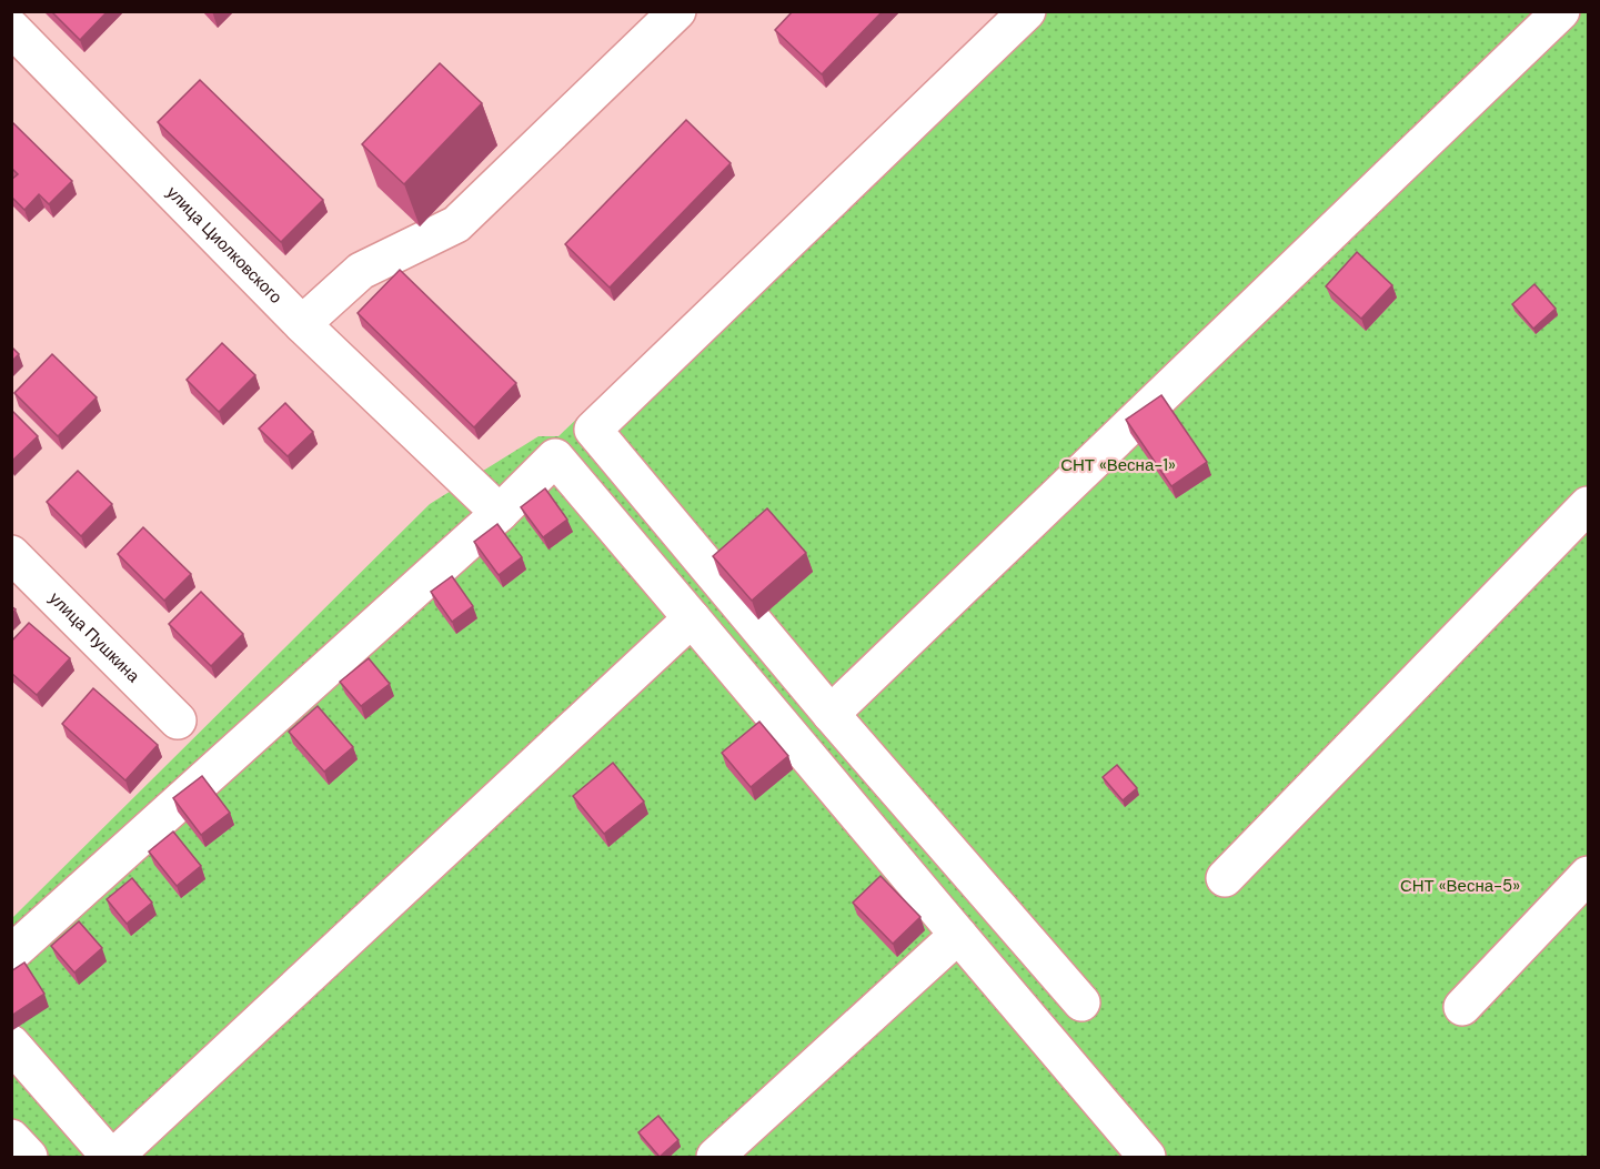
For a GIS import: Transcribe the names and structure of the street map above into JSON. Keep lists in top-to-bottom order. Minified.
{"streets":{"street":["улица Циолковского","улица Пушкина"]},"parks":["СНТ «Весна-1»","СНТ «Весна-5»"]}
